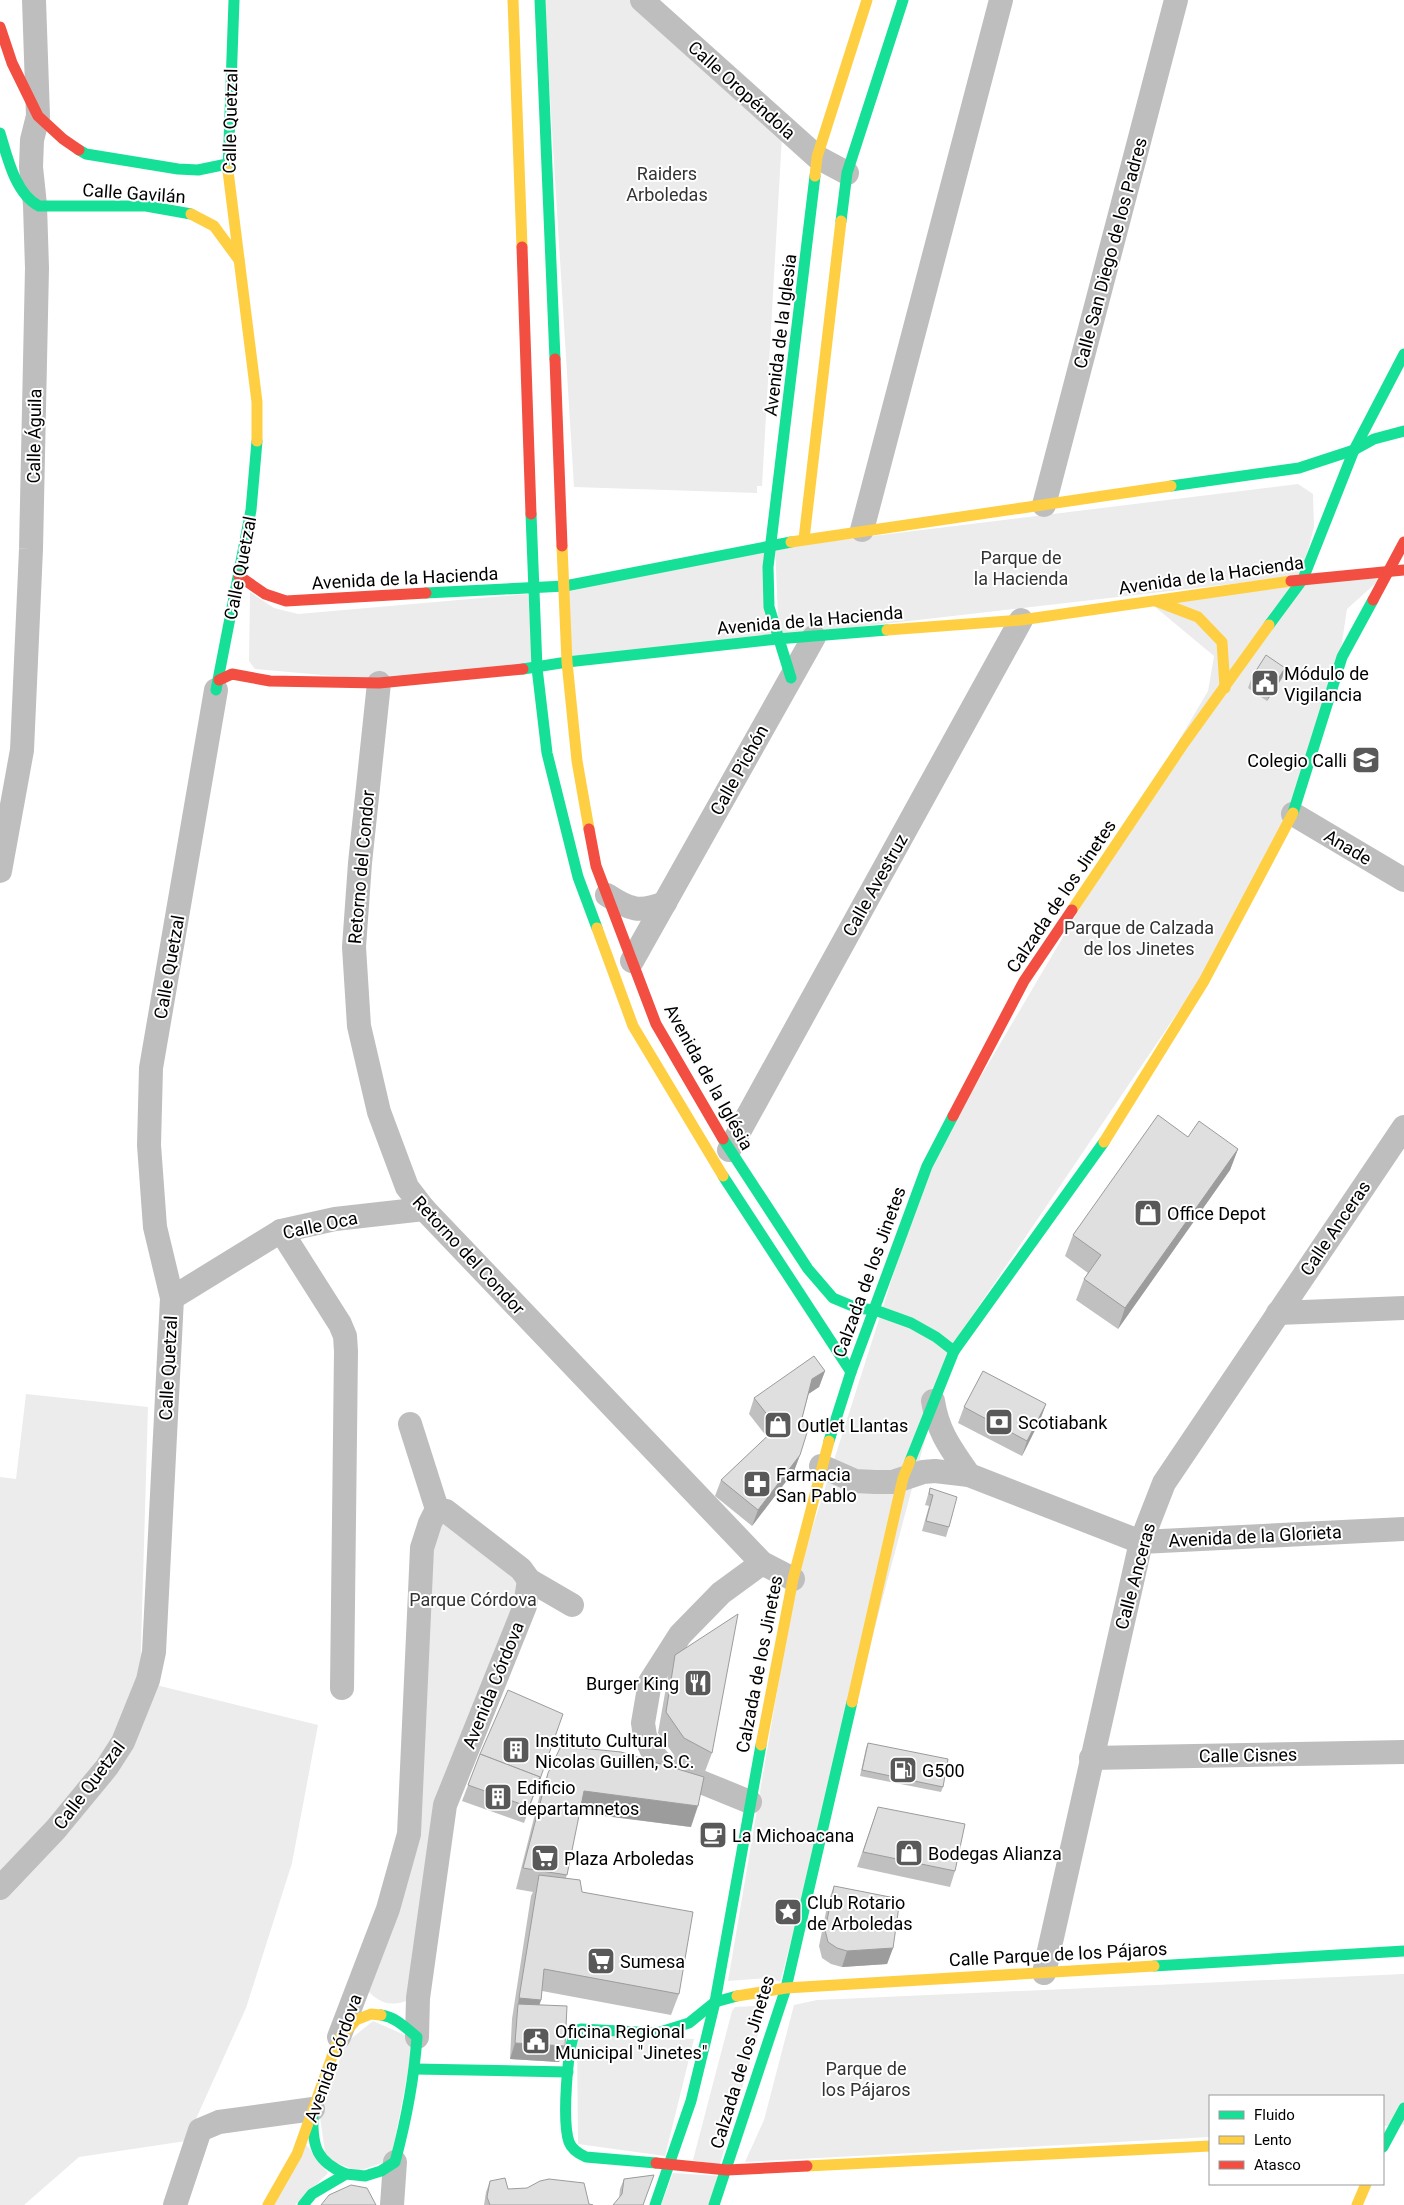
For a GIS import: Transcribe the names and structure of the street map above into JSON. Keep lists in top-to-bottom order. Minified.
{"streets":{"main road":["Calle Quetzal","Calle Gavilán","Avenida de la Iglesia","Avenida de la Hacienda","Calzada de los Jinetes","Avenida de la Iglésia","Avenida Córdova","Calle Parque de los Pájaros"],"street":["Calle Oropéndola","Calle San Diego de los Padres","Calle Águila","Calle Pichón","Anade","Retorno del Condor","Calle Avestruz","Calle Oca","Calle Anceras","Avenida de la Glorieta","Calle Cisnes"]},"crossings":[["Calle Oropéndola","Avenida de la Iglesia"],["Calle Quetzal","Calle Gavilán"],["Calle Quetzal","Avenida de la Hacienda"],["Calle Quetzal","Calle Oca"],["Calle Gavilán","Calle Águila"],["Calle San Diego de los Padres","Avenida de la Hacienda"],["Avenida de la Iglesia","Avenida de la Hacienda"],["Avenida de la Iglesia","Calle Pichón"],["Avenida de la Hacienda","Calle Pichón"],["Avenida de la Hacienda","Retorno del Condor"],["Avenida de la Hacienda","Calle Avestruz"],["Avenida de la Hacienda","Calzada de los Jinetes"],["Avenida de la Hacienda","Avenida de la Iglésia"],["Calle Pichón","Avenida de la Iglésia"],["Anade","Calzada de los Jinetes"],["Retorno del Condor","Calzada de los Jinetes"],["Retorno del Condor","Calle Oca"],["Calle Avestruz","Avenida de la Iglésia"],["Calzada de los Jinetes","Avenida de la Iglésia"],["Calzada de los Jinetes","Avenida de la Glorieta"],["Calzada de los Jinetes","Calle Parque de los Pájaros"],["Calle Anceras","Avenida de la Glorieta"],["Calle Anceras","Calle Cisnes"],["Calle Anceras","Calle Parque de los Pájaros"]],"parks":["Raiders Arboledas","Parque de la Hacienda","Parque de Calzada de los Jinetes","Parque Córdova","Parque de los Pájaros"],"places":{"public building":["Módulo de Vigilancia","Oficina Regional Municipal \"Jinetes\""],"school or university":["Colegio Calli"],"shop":["Office Depot","Outlet Llantas","Bodegas Alianza"],"bank":["Scotiabank"],"pharmacy":["Farmacia San Pablo"],"restaurant":["Burger King"],"building":["Instituto Cultural Nicolas Guillen, S.C.","Edificio departamnetos"],"fuel station":["G500"],"cafe":["La Michoacana"],"supermarket":["Plaza Arboledas","Sumesa"],"place":["Club Rotario de Arboledas"]},"legend":["Fluido","Lento","Atasco"]}
